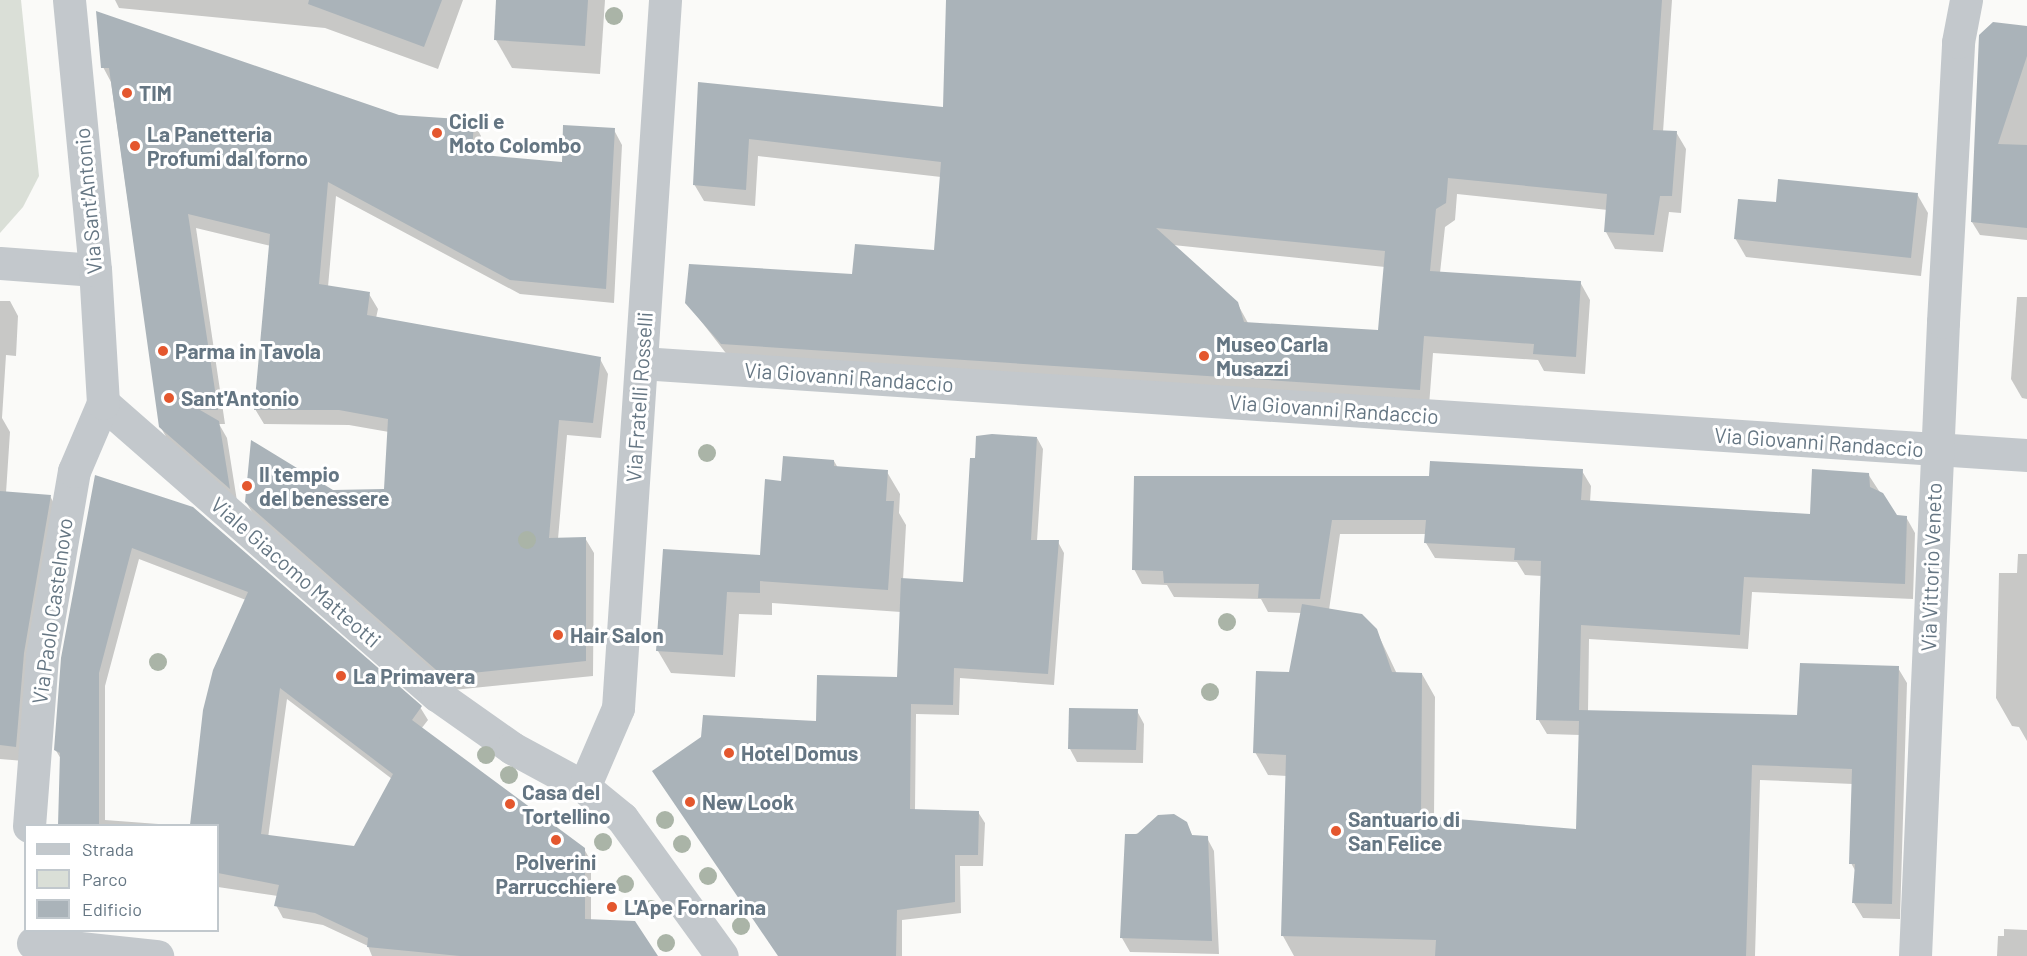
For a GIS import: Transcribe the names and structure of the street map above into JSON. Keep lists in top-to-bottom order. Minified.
{"streets":{"street":["Via Sant'Antonio","Via Giovanni Randaccio","Via Fratelli Rosselli","Via Vittorio Veneto","Viale Giacomo Matteotti","Via Paolo Castelnovo"]},"crossings":[["Via Sant'Antonio","Viale Giacomo Matteotti"],["Via Sant'Antonio","Via Paolo Castelnovo"],["Via Giovanni Randaccio","Via Fratelli Rosselli"],["Via Giovanni Randaccio","Via Vittorio Veneto"],["Via Fratelli Rosselli","Viale Giacomo Matteotti"],["Viale Giacomo Matteotti","Via Paolo Castelnovo"]],"places":["TIM","Cicli e Moto Colombo","La Panetteria Profumi dal forno","Parma in Tavola","Museo Carla Musazzi","Sant'Antonio","Il tempio del benessere","Hair Salon","La Primavera","Hotel Domus","New Look","Casa del Tortellino","Santuario di San Felice","Polverini Parrucchiere","L'Ape Fornarina"],"legend":["Strada","Parco","Edificio"]}
